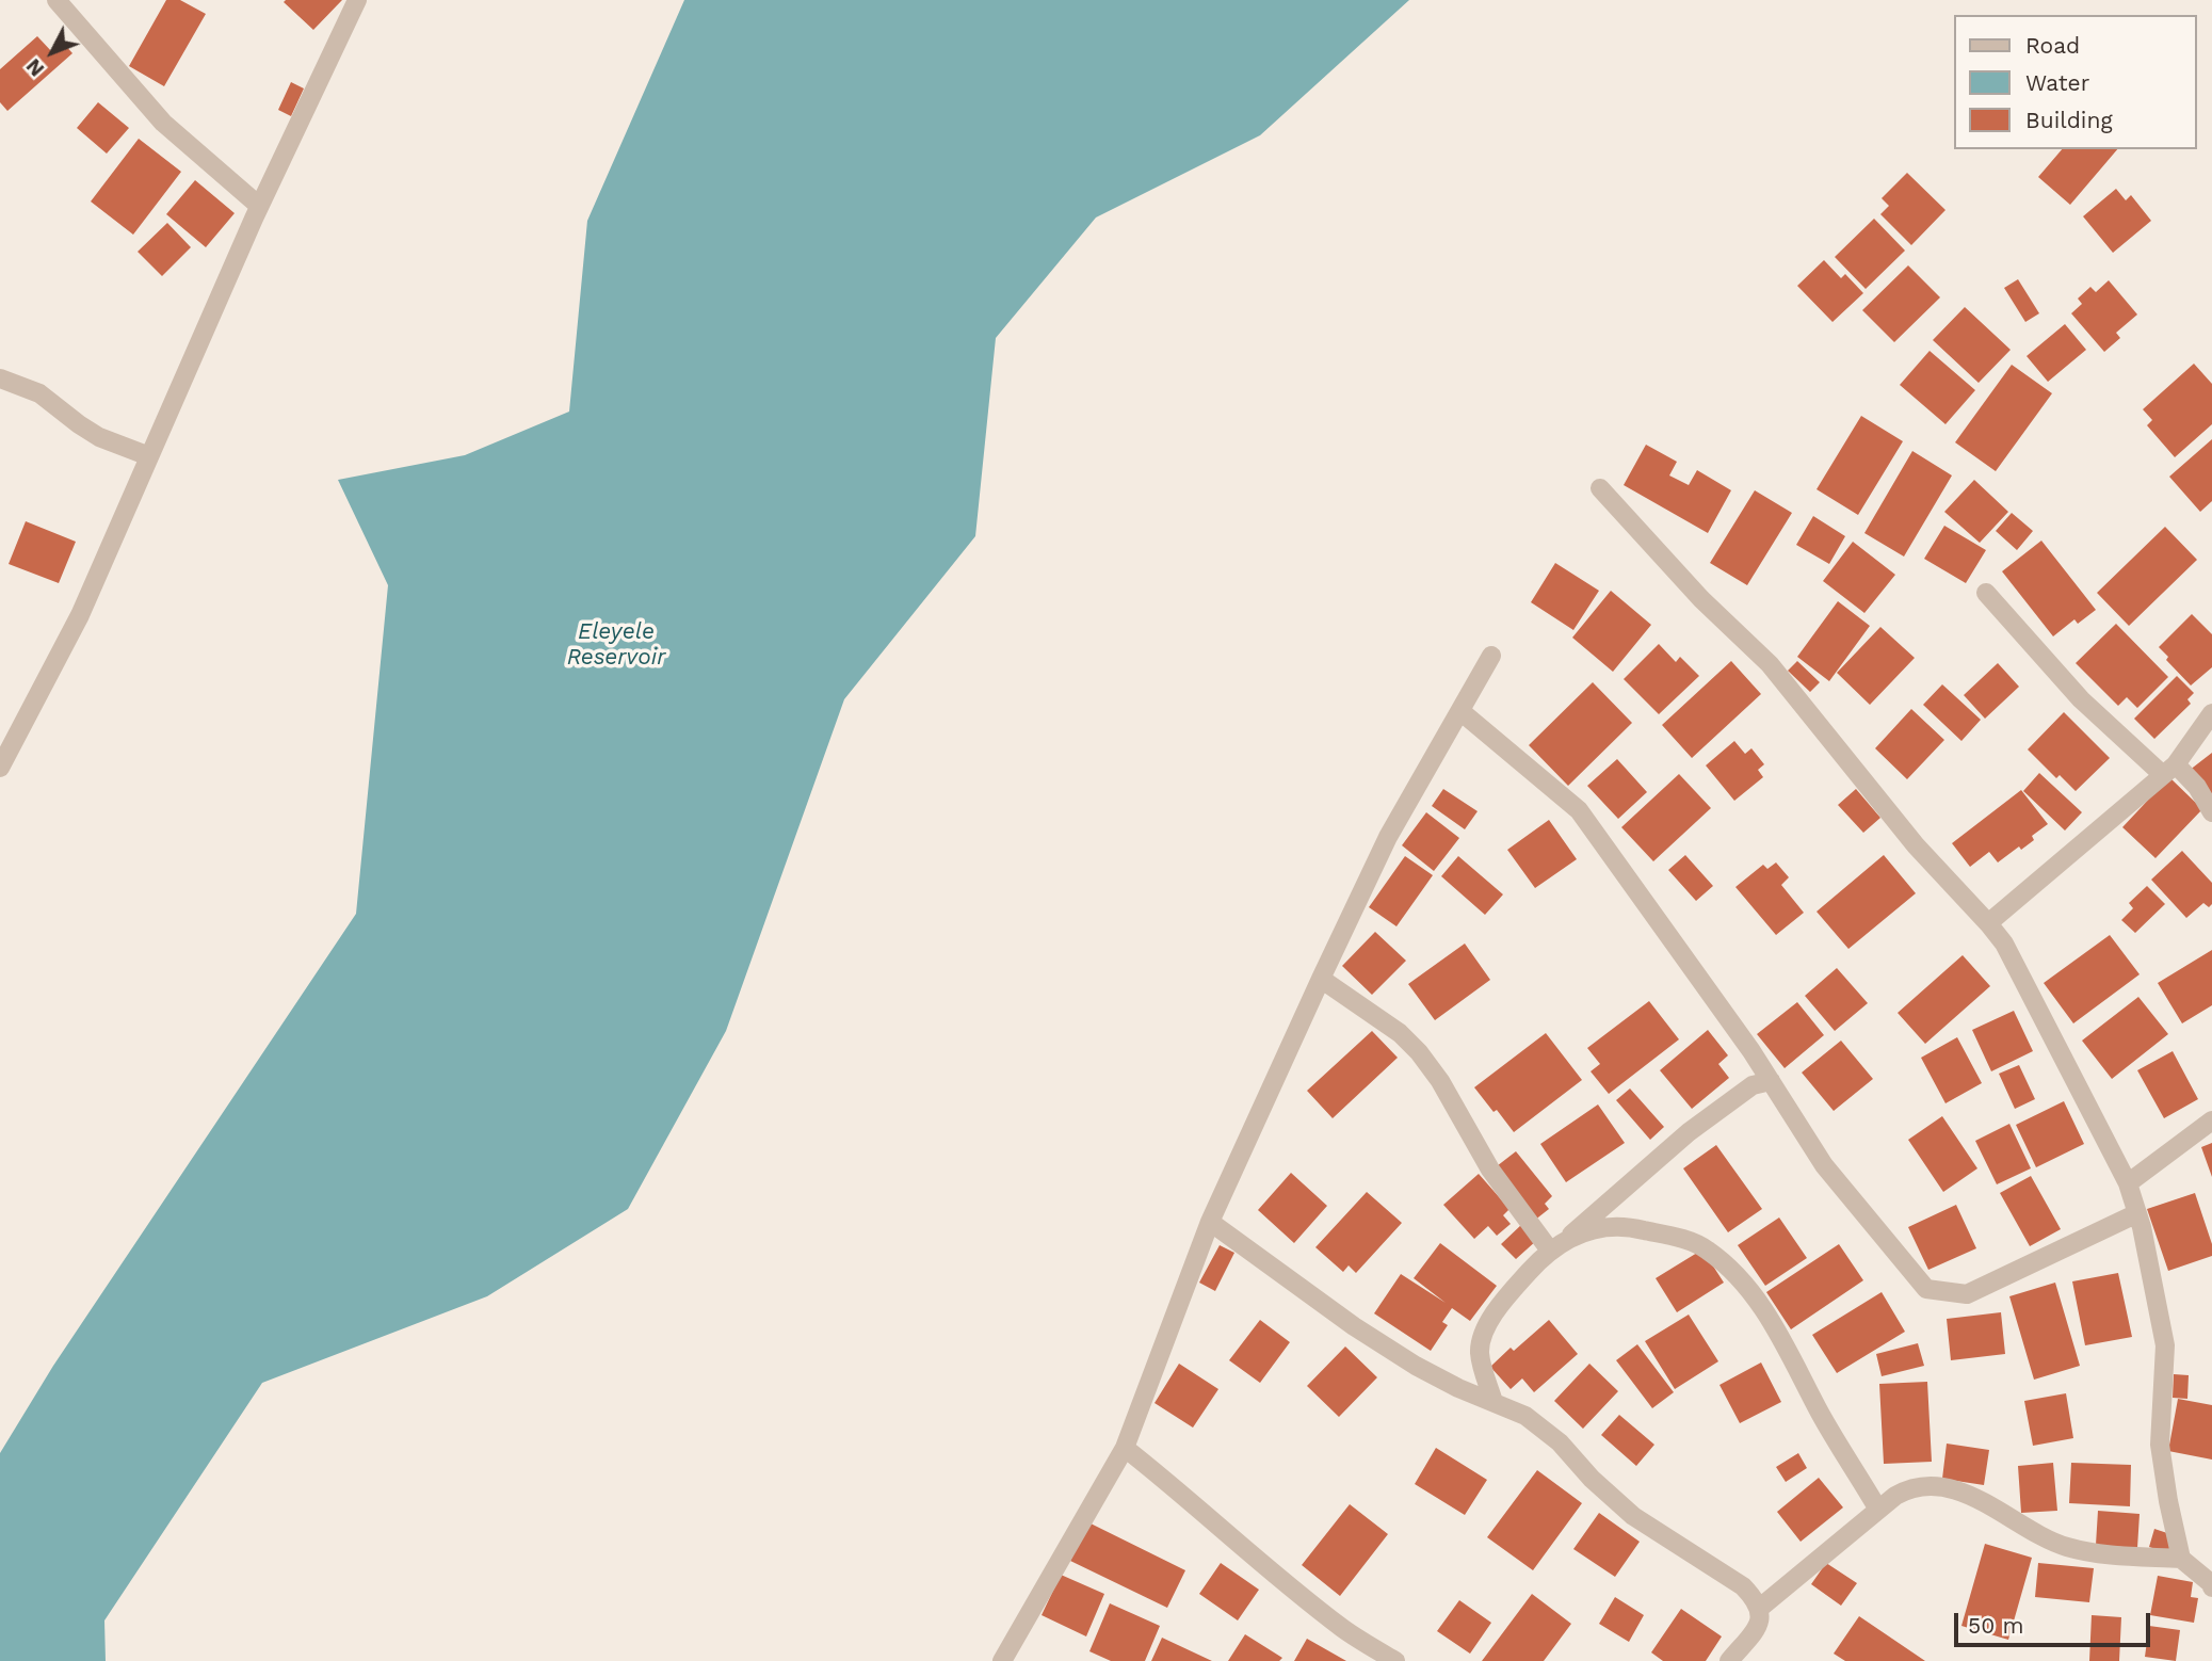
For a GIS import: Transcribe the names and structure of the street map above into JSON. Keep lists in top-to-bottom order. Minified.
{"water":["Eleyele Reservoir"],"legend":["Road","Water","Building"],"scale_bar":"50 m","north":"bottom left"}
